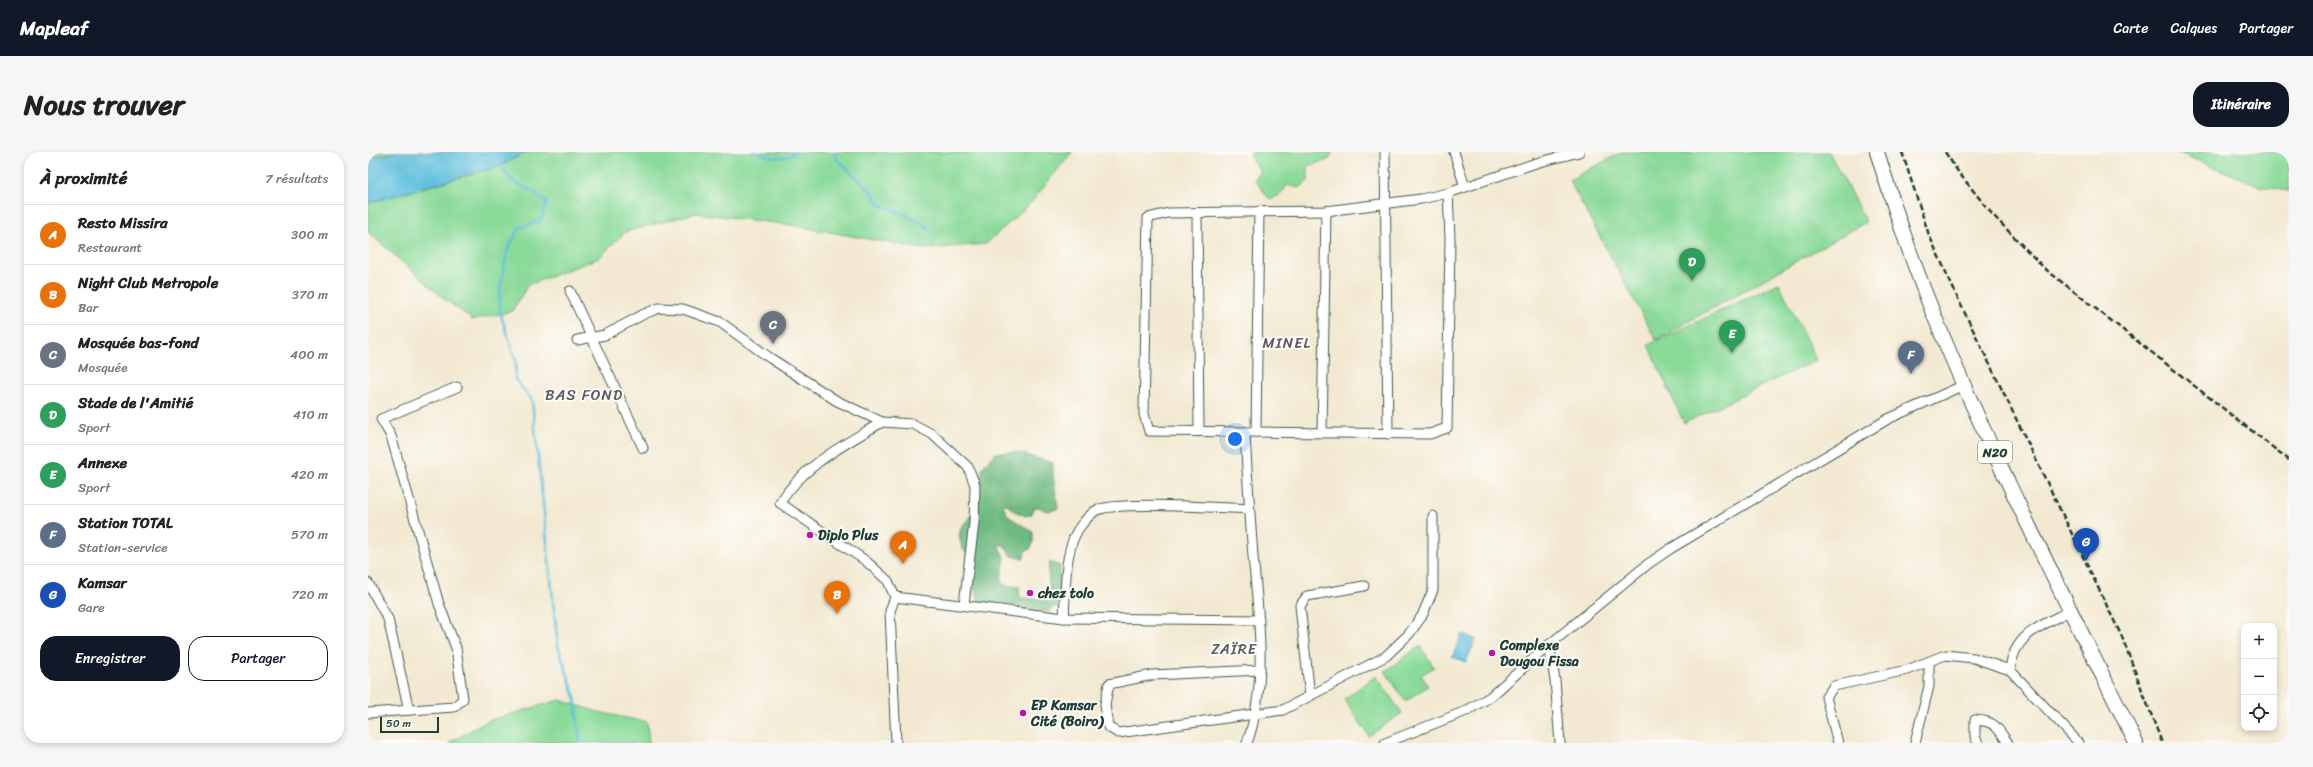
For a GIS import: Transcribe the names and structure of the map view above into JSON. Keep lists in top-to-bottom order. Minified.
{"streets":{"main road":["N20"]},"districts":["MINEL","BAS FOND","ZAÏRE"],"places":["Diplo Plus","chez tolo","Complexe Dougou Fissa","EP Kamsar Cité (Boiro)"],"scale_bar":"50 m","page":{"header":"Mapleaf","nav":["Carte","Calques","Partager"],"title":"Nous trouver","buttons":["Itinéraire",["Enregistrer","Partager"]],"heading":["À proximité","7 résultats"],"list":[{"mark":"A","name":"Resto Missira","note":"Restaurant","value":"300 m"},{"mark":"B","name":"Night Club Metropole","note":"Bar","value":"370 m"},{"mark":"C","name":"Mosquée bas-fond","note":"Mosquée","value":"400 m"},{"mark":"D","name":"Stade de l'Amitié","note":"Sport","value":"410 m"},{"mark":"E","name":"Annexe","note":"Sport","value":"420 m"},{"mark":"F","name":"Station TOTAL","note":"Station-service","value":"570 m"},{"mark":"G","name":"Kamsar","note":"Gare","value":"720 m"}],"pins":["D","C","E","F","G","A","B"],"map_buttons":["+","−"],"scale":"50 m"}}
